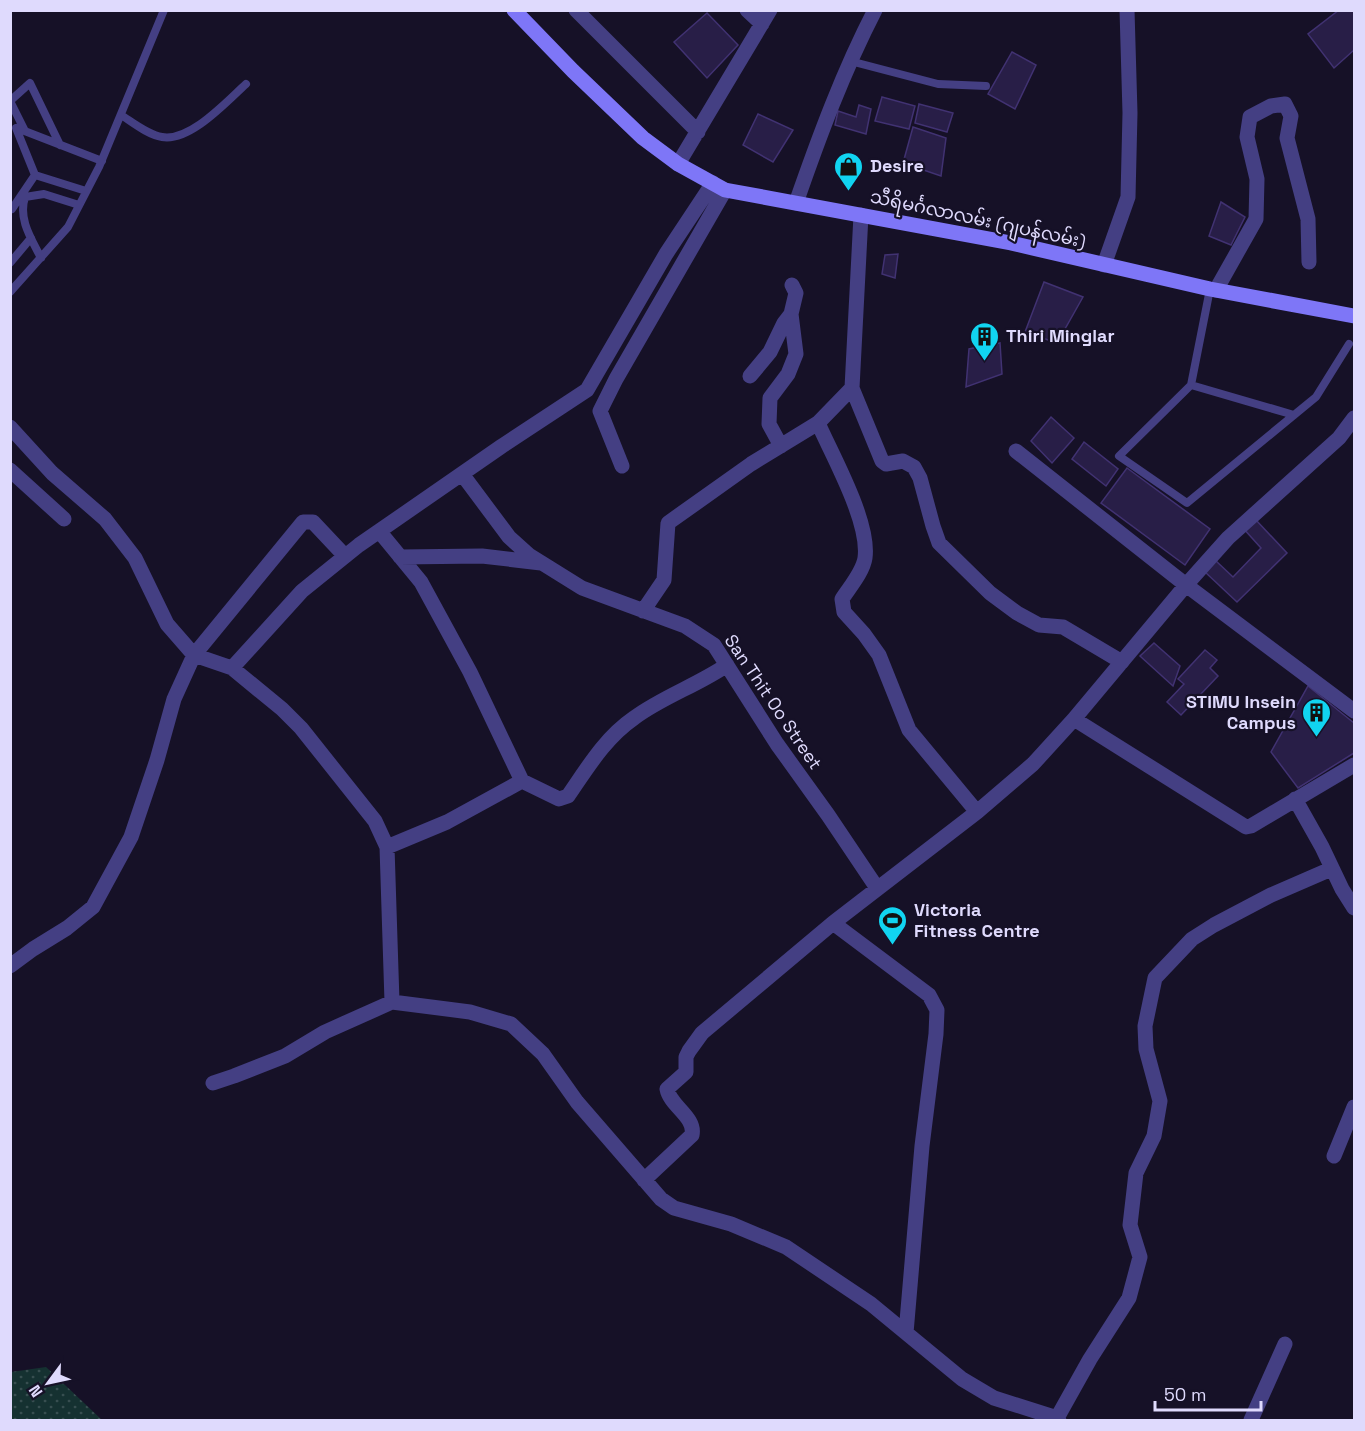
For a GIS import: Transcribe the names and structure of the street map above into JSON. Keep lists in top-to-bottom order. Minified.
{"streets":{"street":["သီရိမင်္ဂလာလမ်း (ဂျပန်လမ်း)","San Thit Oo Street"]},"places":{"shop":["Desire"],"building":["Thiri Minglar","STIMU Insein Campus"],"sports":["Victoria Fitness Centre"]},"scale_bar":"50 m","north":"bottom left"}
